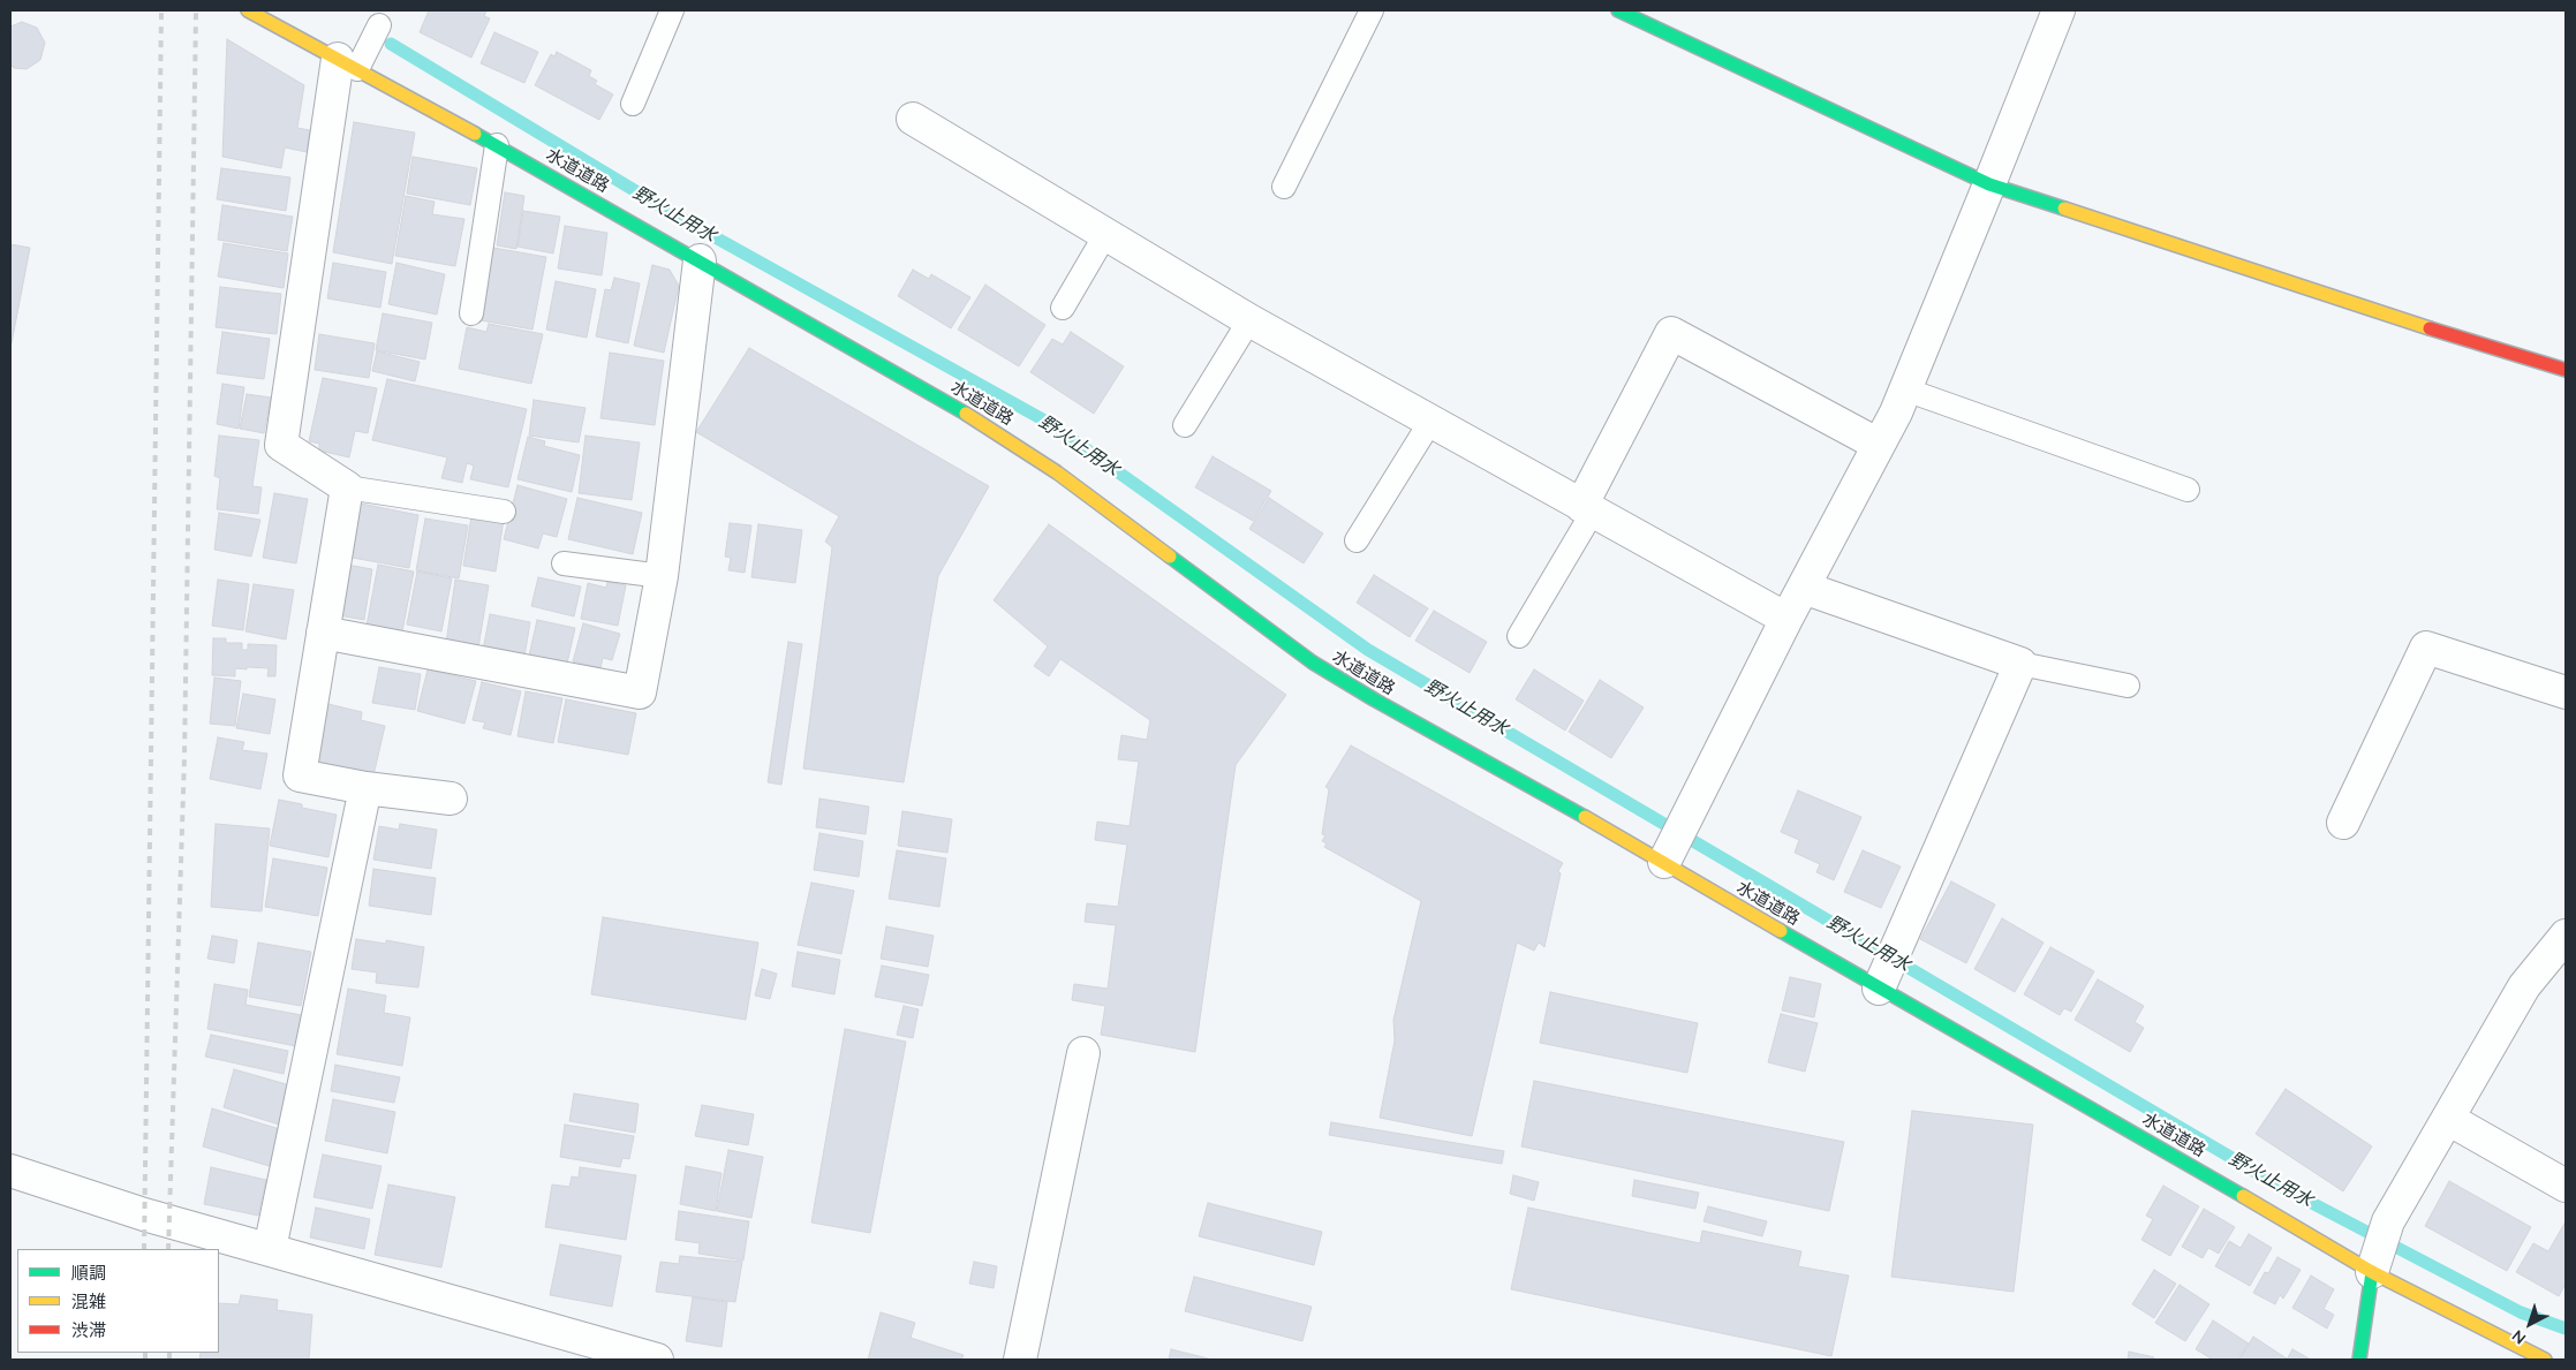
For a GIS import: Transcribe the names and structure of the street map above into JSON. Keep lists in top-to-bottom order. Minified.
{"streets":{"street":["水道道路"]},"water":["野火止用水"],"legend":["順調","混雑","渋滞"],"north":"bottom left"}
